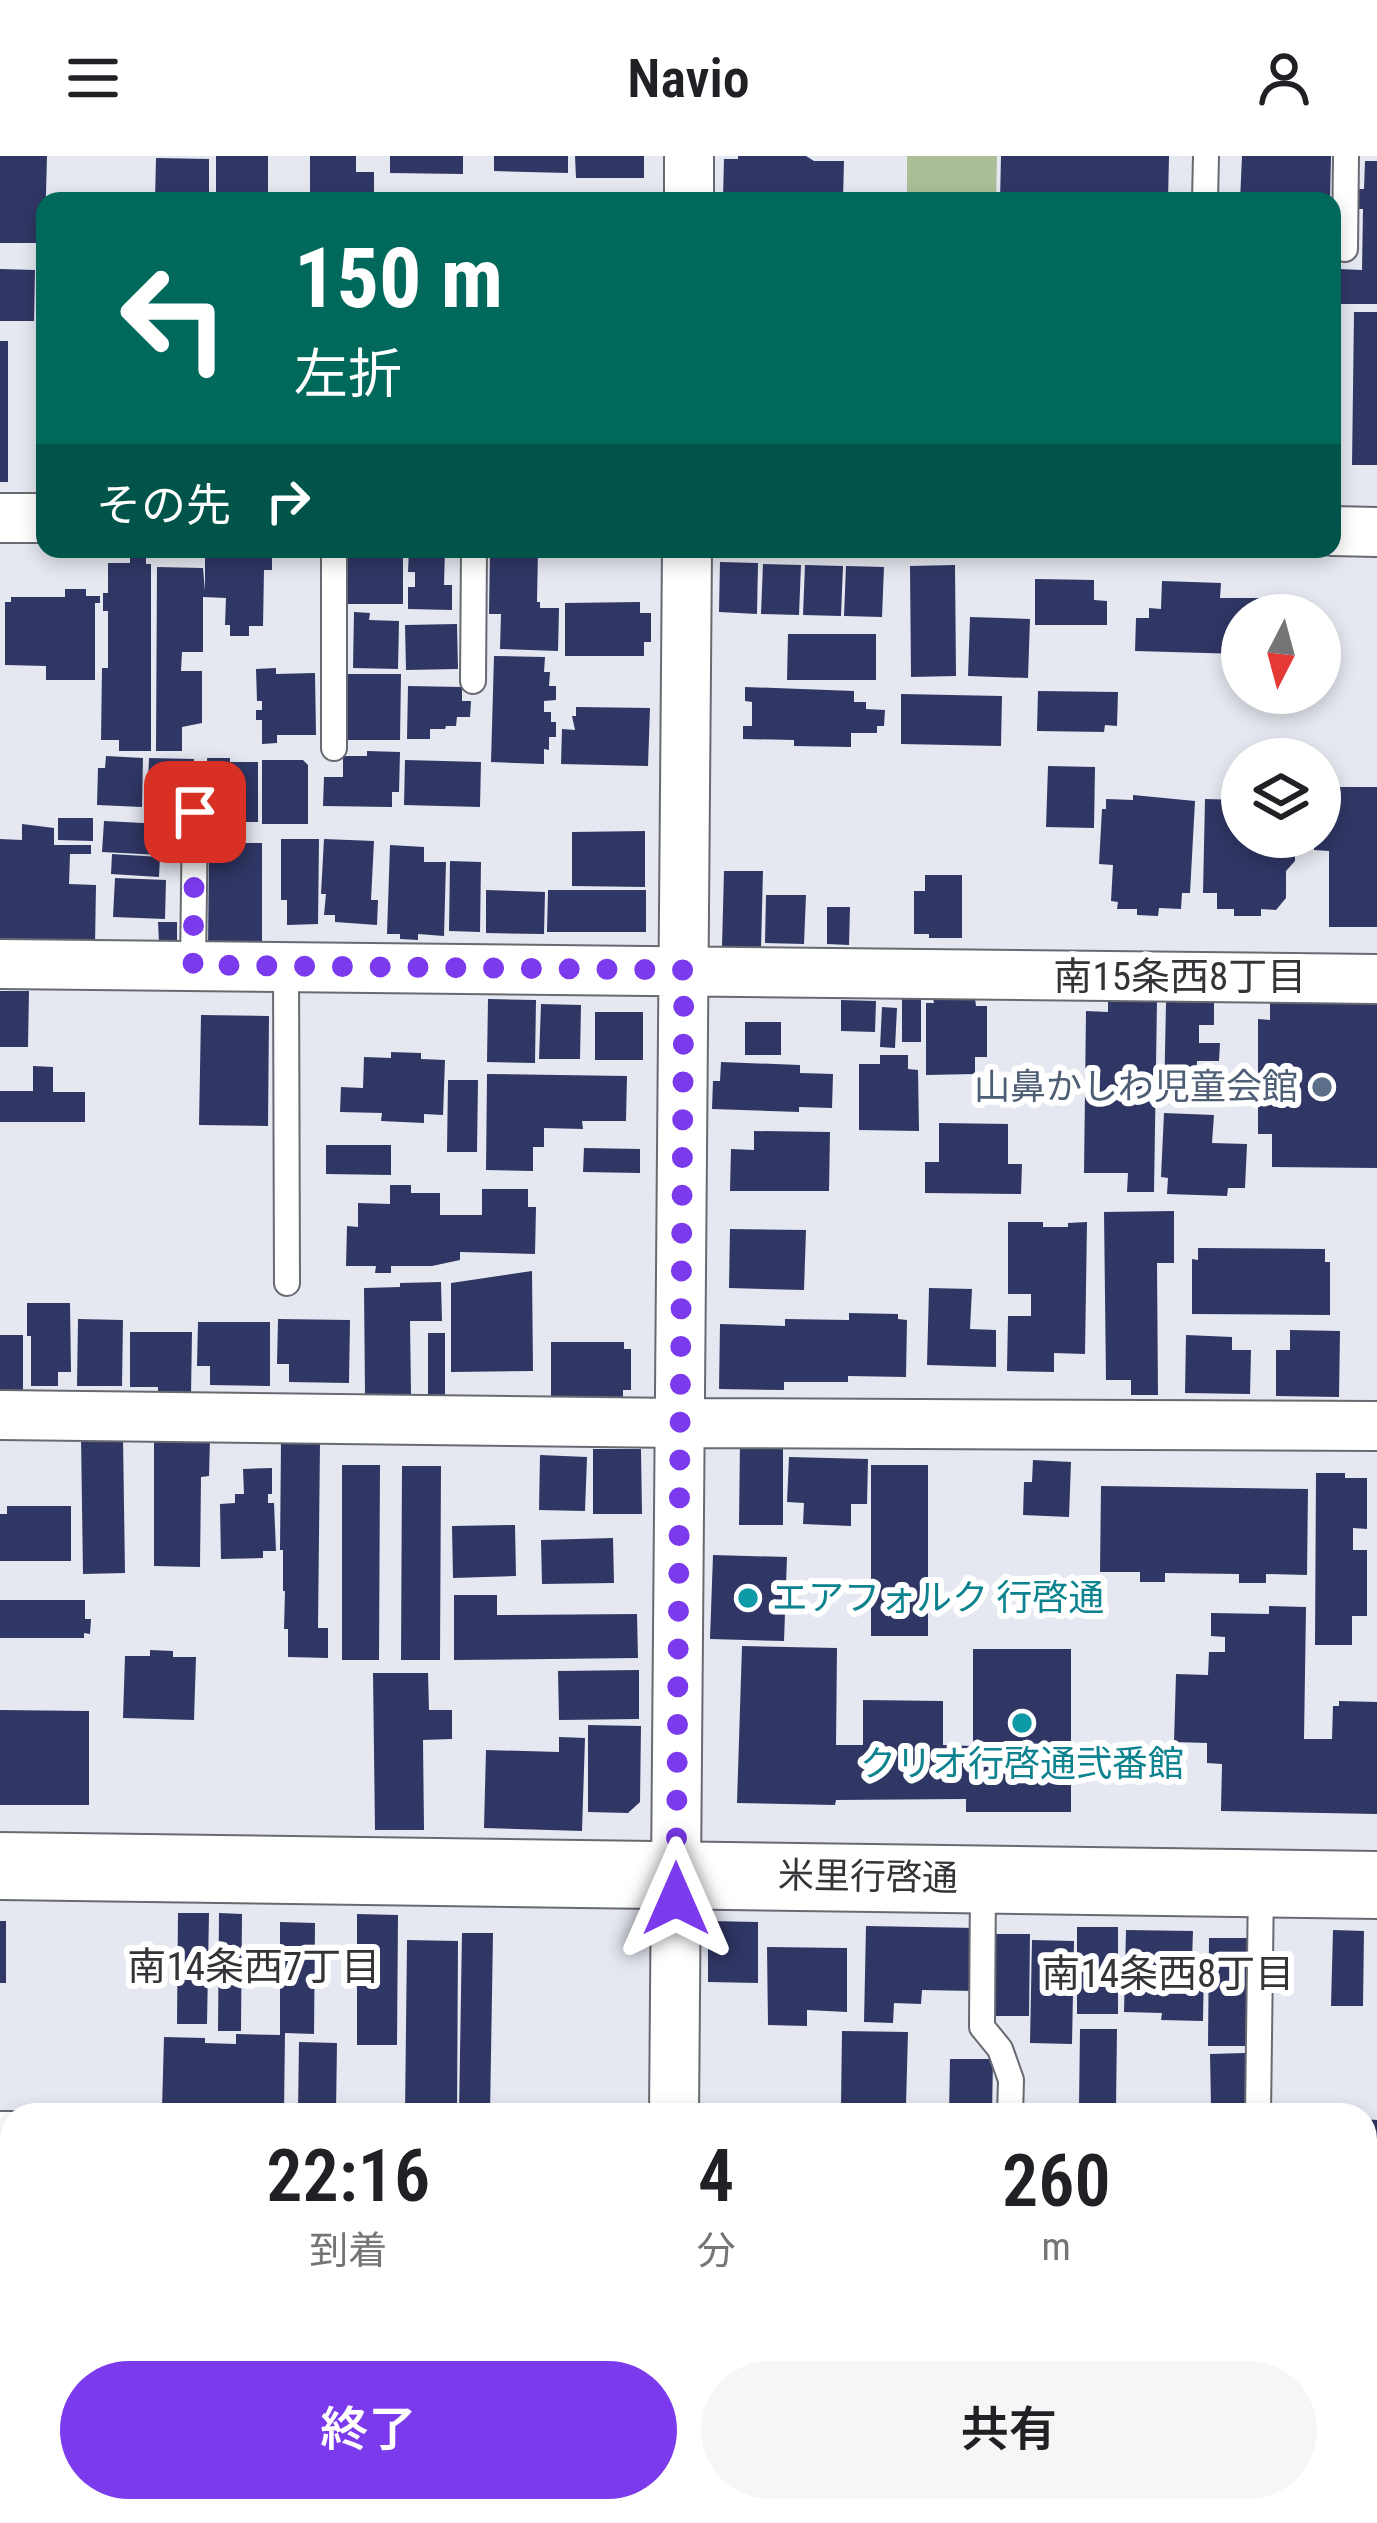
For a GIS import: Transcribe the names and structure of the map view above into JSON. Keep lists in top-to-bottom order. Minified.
{"streets":{"street":["米里行啓通"]},"districts":["南15条西8丁目","南14条西7丁目","南14条西8丁目"],"places":["山鼻かしわ児童会館","エアフォルク 行啓通","クリオ行啓通弐番館"],"north":"bottom","page":{"header":"Navio","turn":["150 m","左折"],"then":"その先","eta":["22:16","到着","4","分","260","m"],"buttons":["終了","共有"]}}
